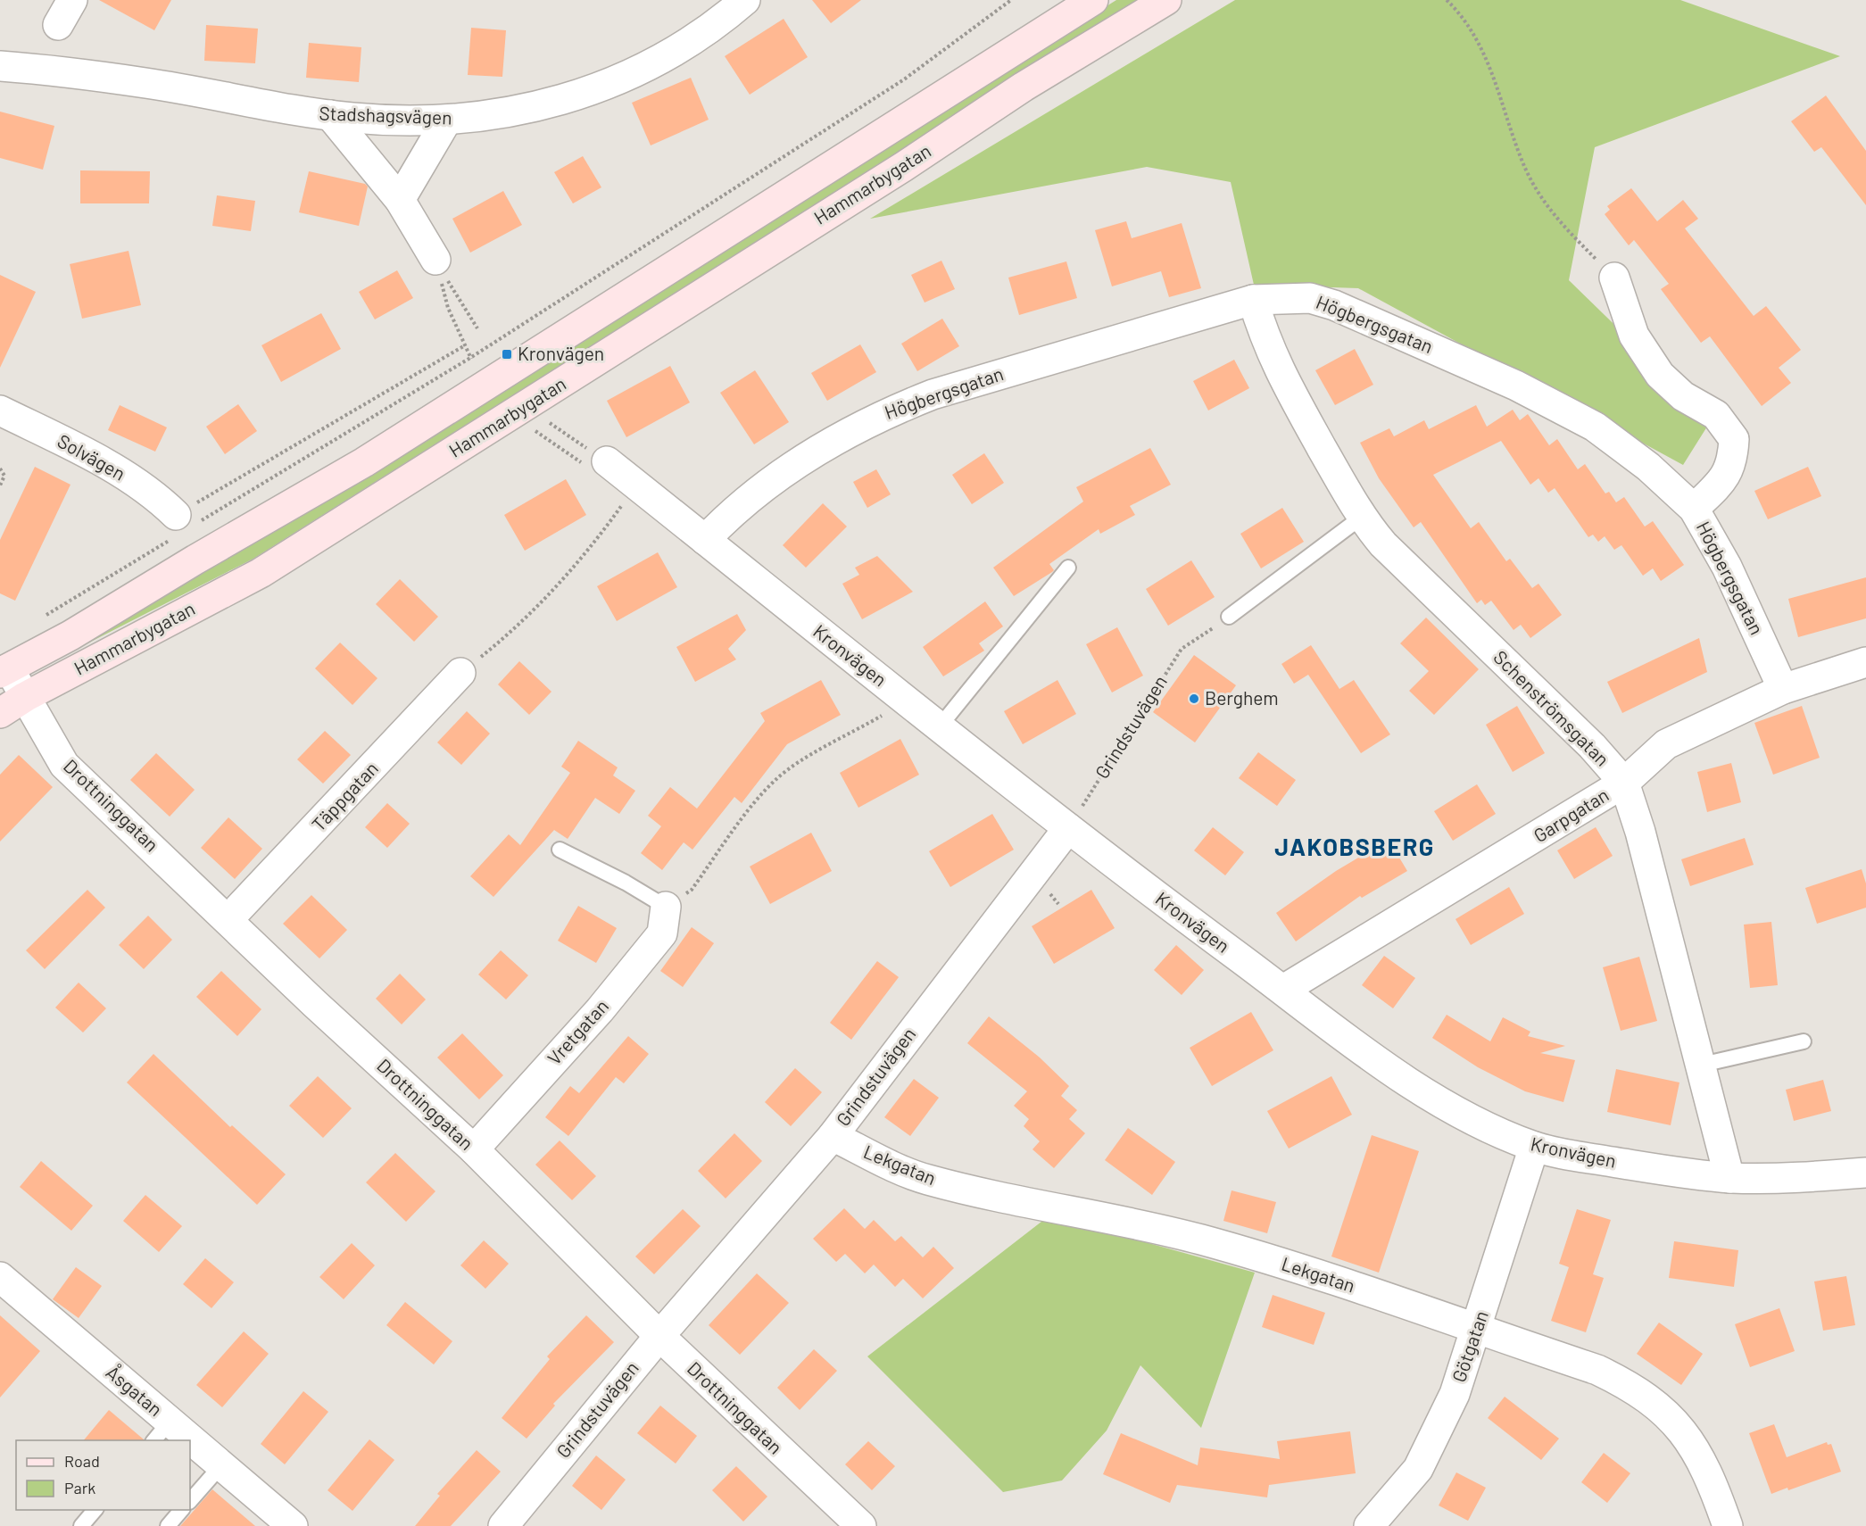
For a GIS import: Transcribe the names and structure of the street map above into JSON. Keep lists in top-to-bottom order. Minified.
{"streets":{"main road":["Hammarbygatan"],"street":["Stadshagsvägen","Högbergsgatan","Solvägen","Kronvägen","Schenströmsgatan","Grindstuvägen","Täppgatan","Drottninggatan","Garpgatan","Vretgatan","Lekgatan","Götgatan","Åsgatan"]},"crossings":[["Hammarbygatan","Drottninggatan"],["Högbergsgatan","Kronvägen"],["Högbergsgatan","Schenströmsgatan"],["Högbergsgatan","Garpgatan"],["Kronvägen","Schenströmsgatan"],["Kronvägen","Grindstuvägen"],["Kronvägen","Garpgatan"],["Kronvägen","Götgatan"],["Schenströmsgatan","Garpgatan"],["Grindstuvägen","Drottninggatan"],["Grindstuvägen","Lekgatan"],["Täppgatan","Drottninggatan"],["Drottninggatan","Vretgatan"],["Lekgatan","Götgatan"]],"districts":["JAKOBSBERG"],"places":{"transit":["Kronvägen"],"other":["Berghem"]},"legend":["Road","Park"]}
